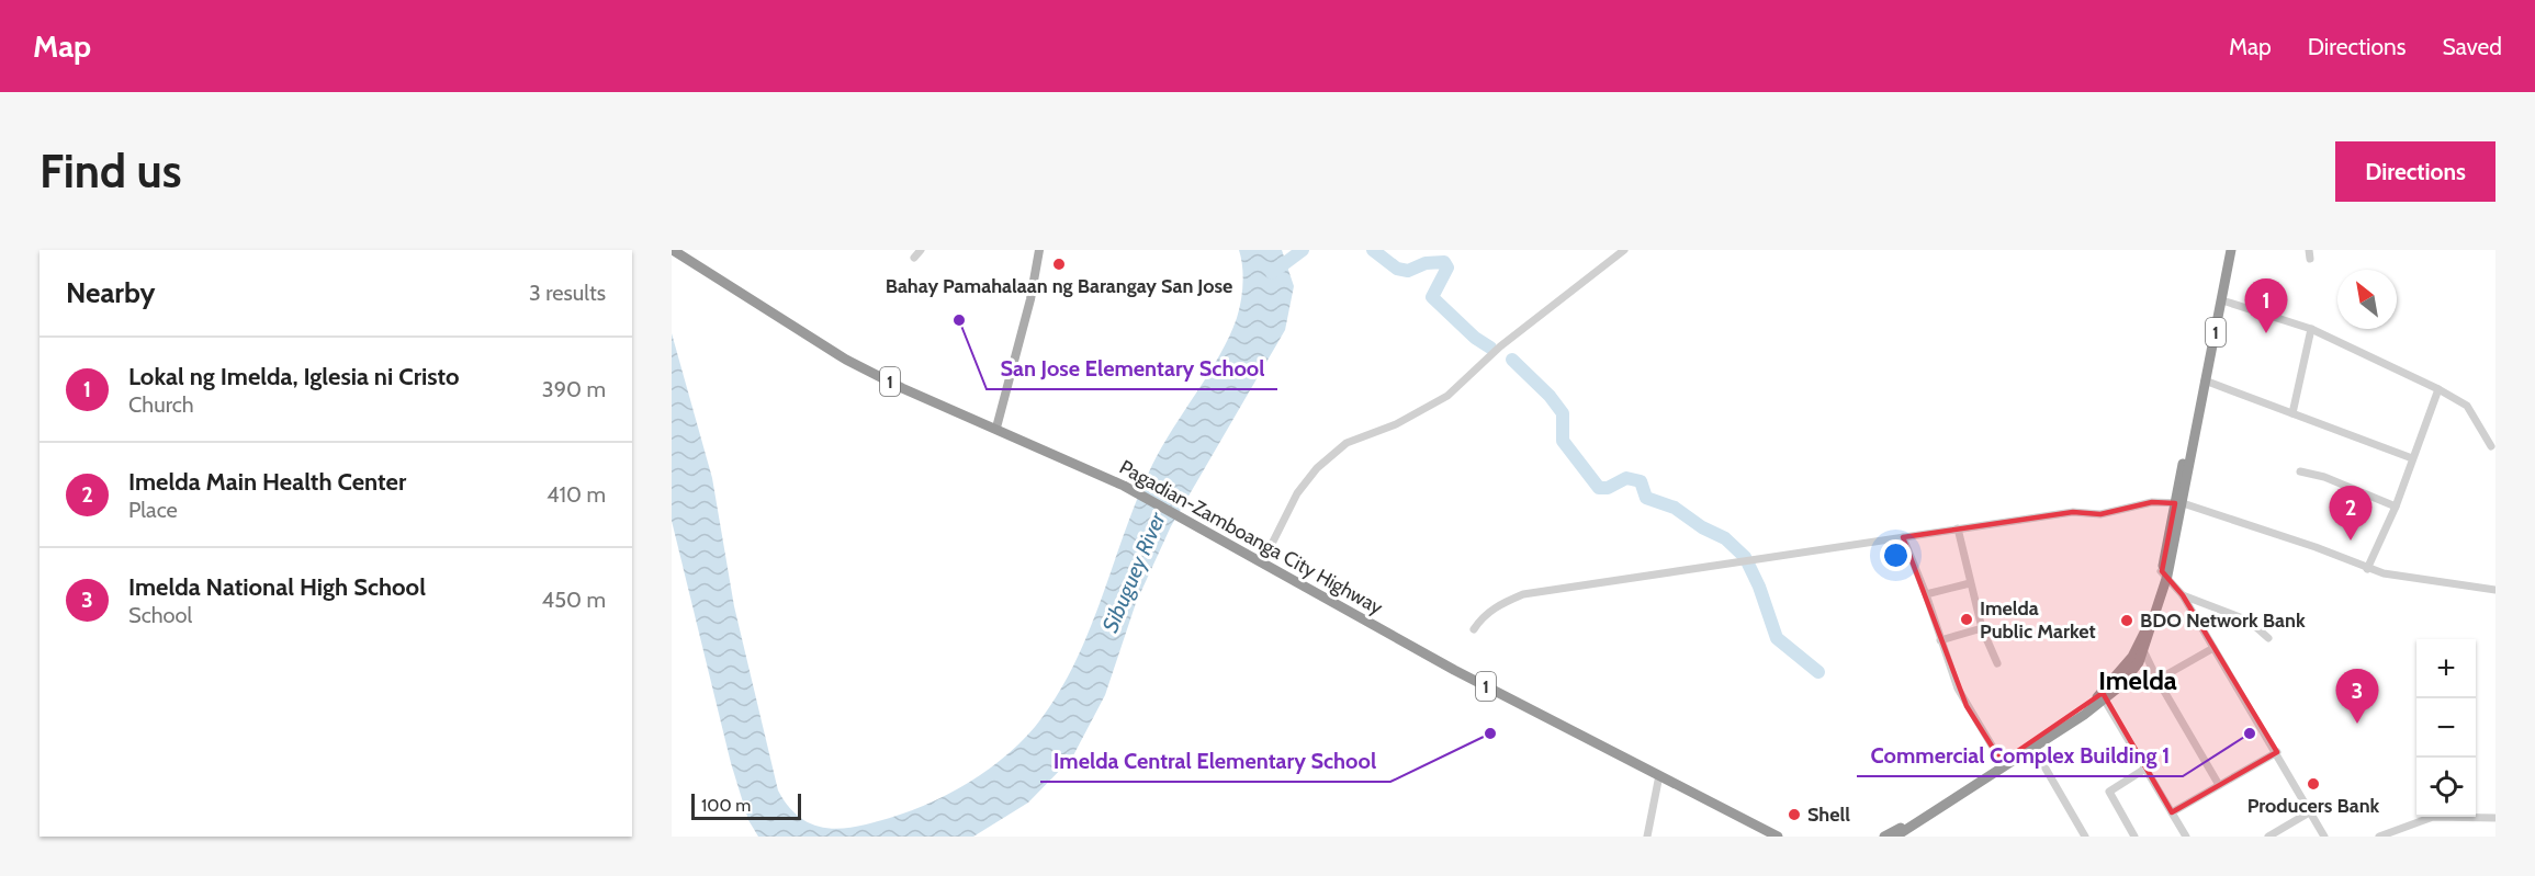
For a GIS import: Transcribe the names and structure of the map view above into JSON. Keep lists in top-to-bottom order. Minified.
{"streets":{"highway":["1","Pagadian-Zamboanga City Highway"]},"districts":["Imelda"],"water":["Sibuguey River"],"places":["Bahay Pamahalaan ng Barangay San Jose","San Jose Elementary School","Imelda Public Market","BDO Network Bank","Imelda Central Elementary School","Commercial Complex Building 1","Producers Bank","Shell"],"scale_bar":"100 m","north":"top left","page":{"header":"Map","nav":["Map","Directions","Saved"],"buttons":"Directions","title":"Find us","heading":["Nearby","3 results"],"pins":["1","2","3"],"list":[{"mark":"1","name":"Lokal ng Imelda, Iglesia ni Cristo","note":"Church","value":"390 m"},{"mark":"2","name":"Imelda Main Health Center","note":"Place","value":"410 m"},{"mark":"3","name":"Imelda National High School","note":"School","value":"450 m"}],"map_buttons":["+","−"],"scale":"100 m"}}
